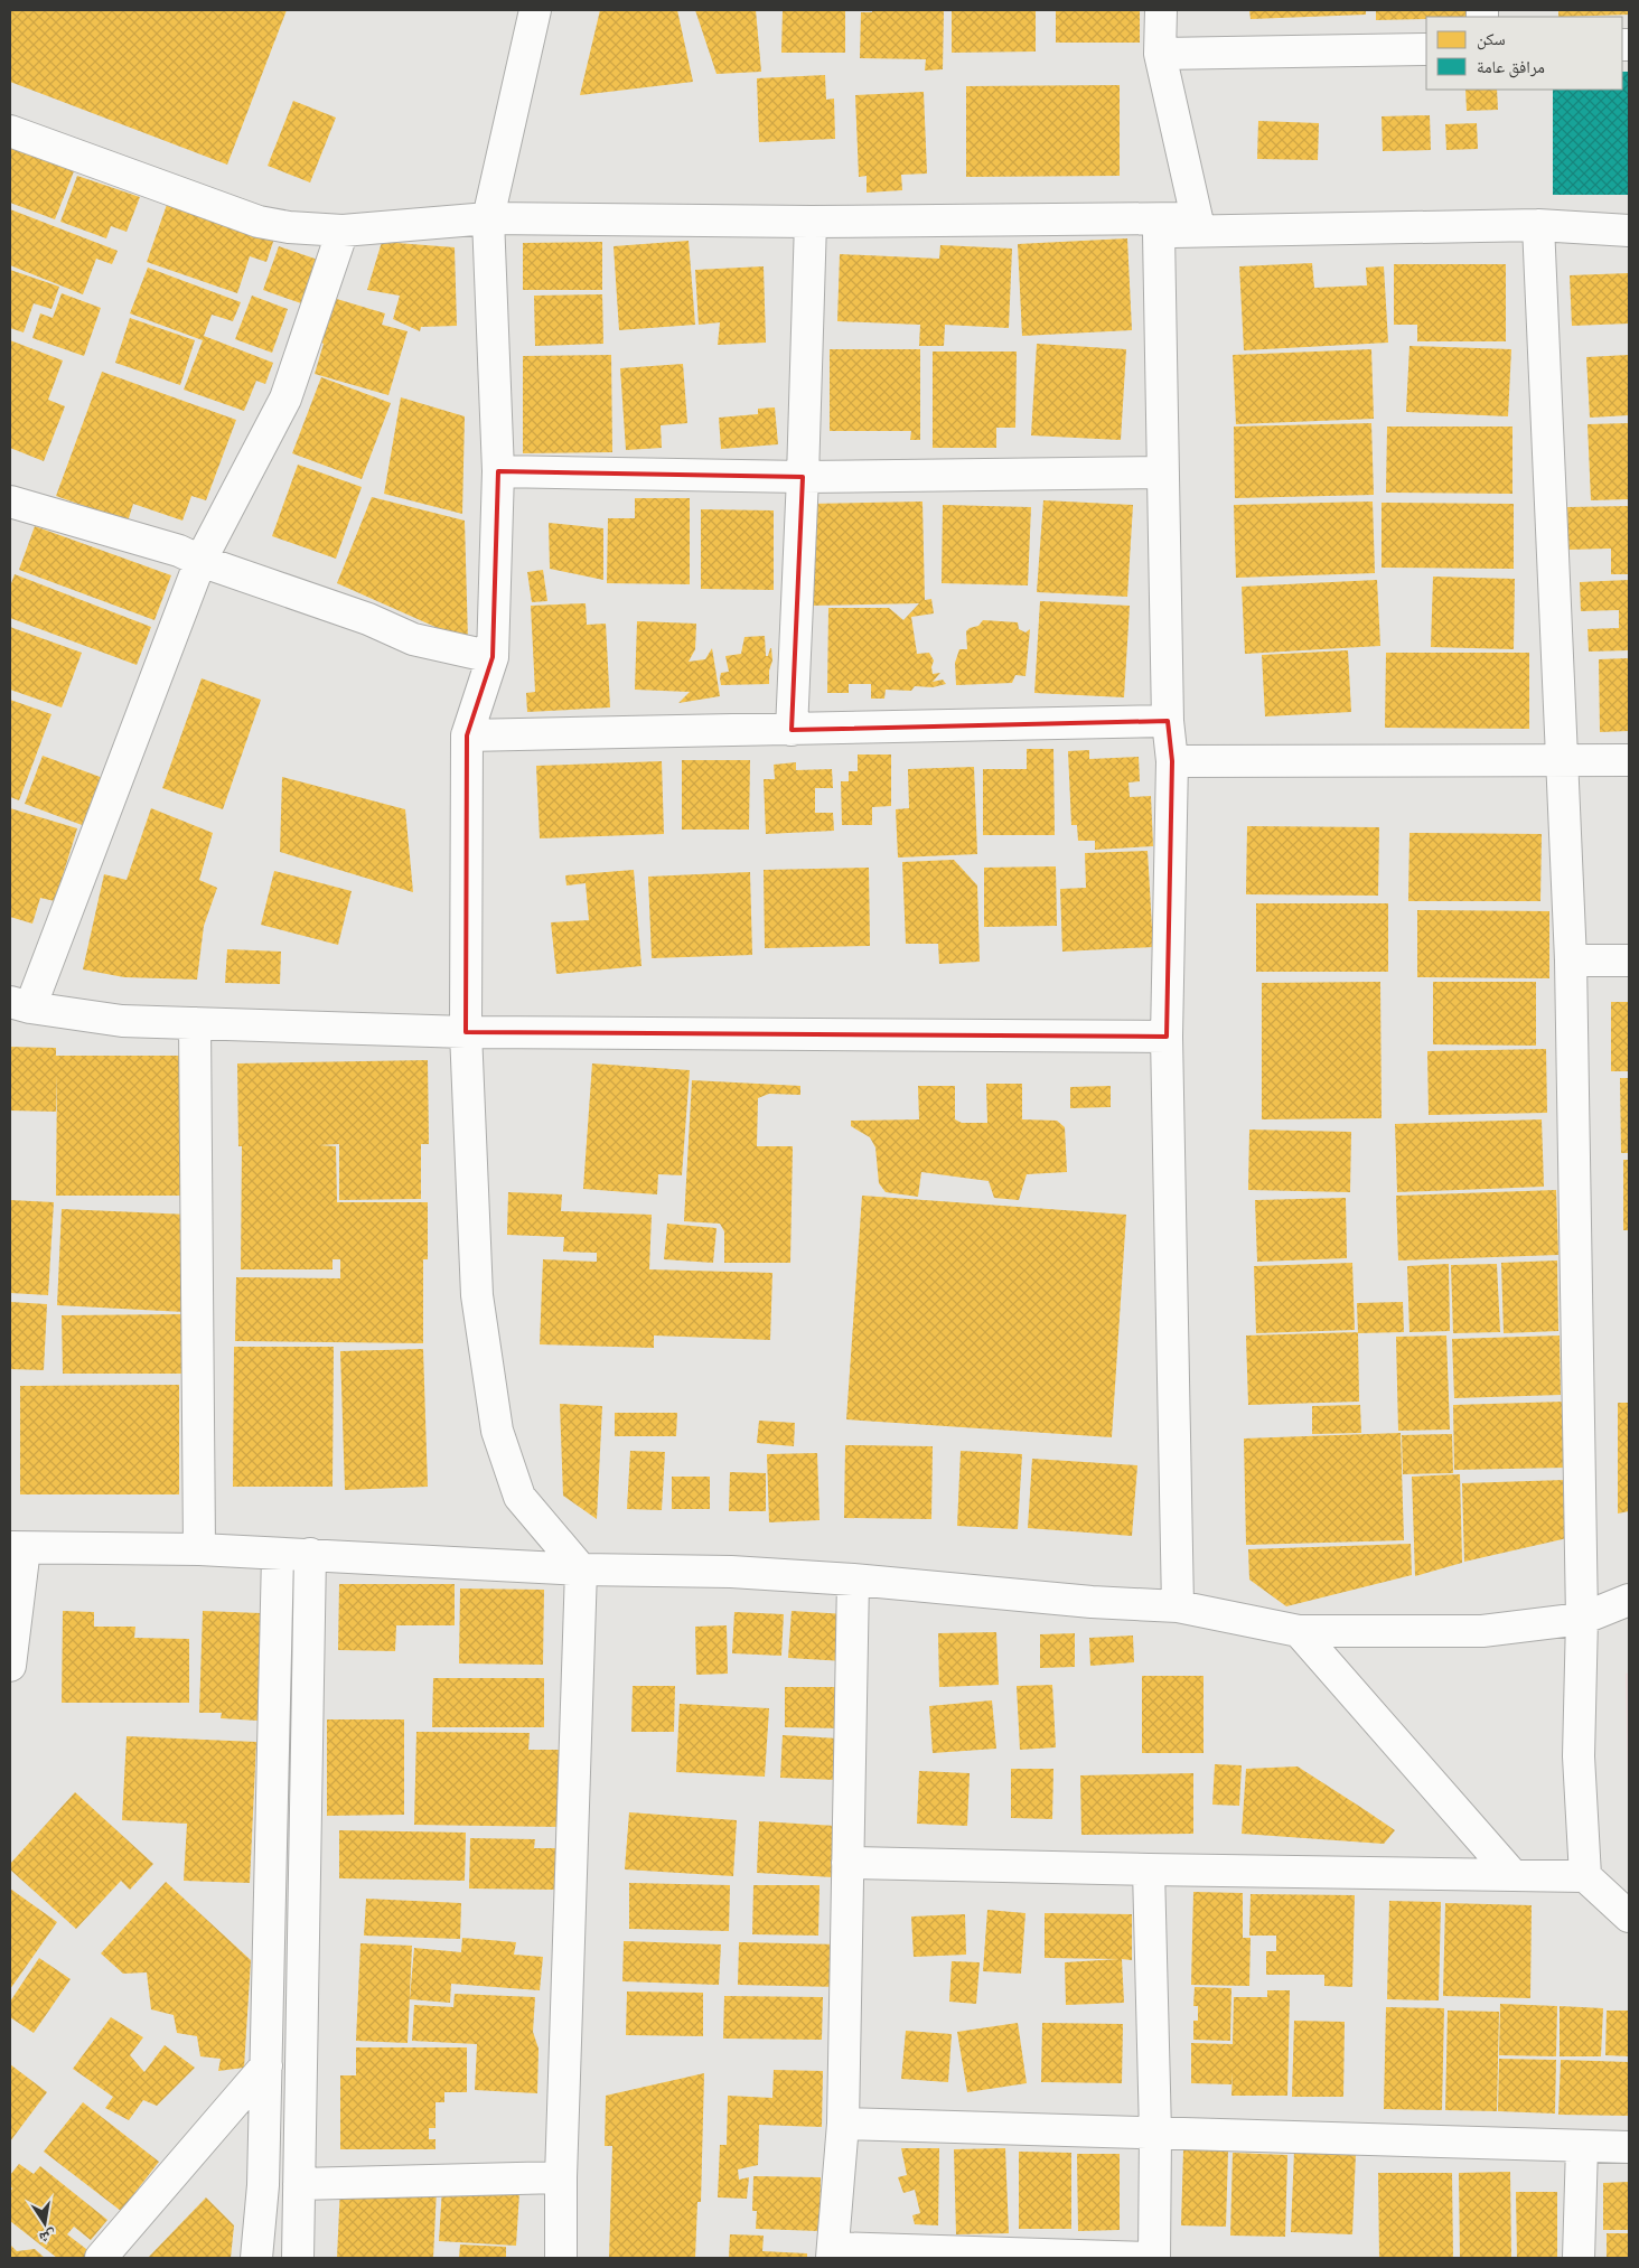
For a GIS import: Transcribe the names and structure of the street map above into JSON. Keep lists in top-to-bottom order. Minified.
{"legend":["سكن","مرافق عامة"],"north":"bottom"}
